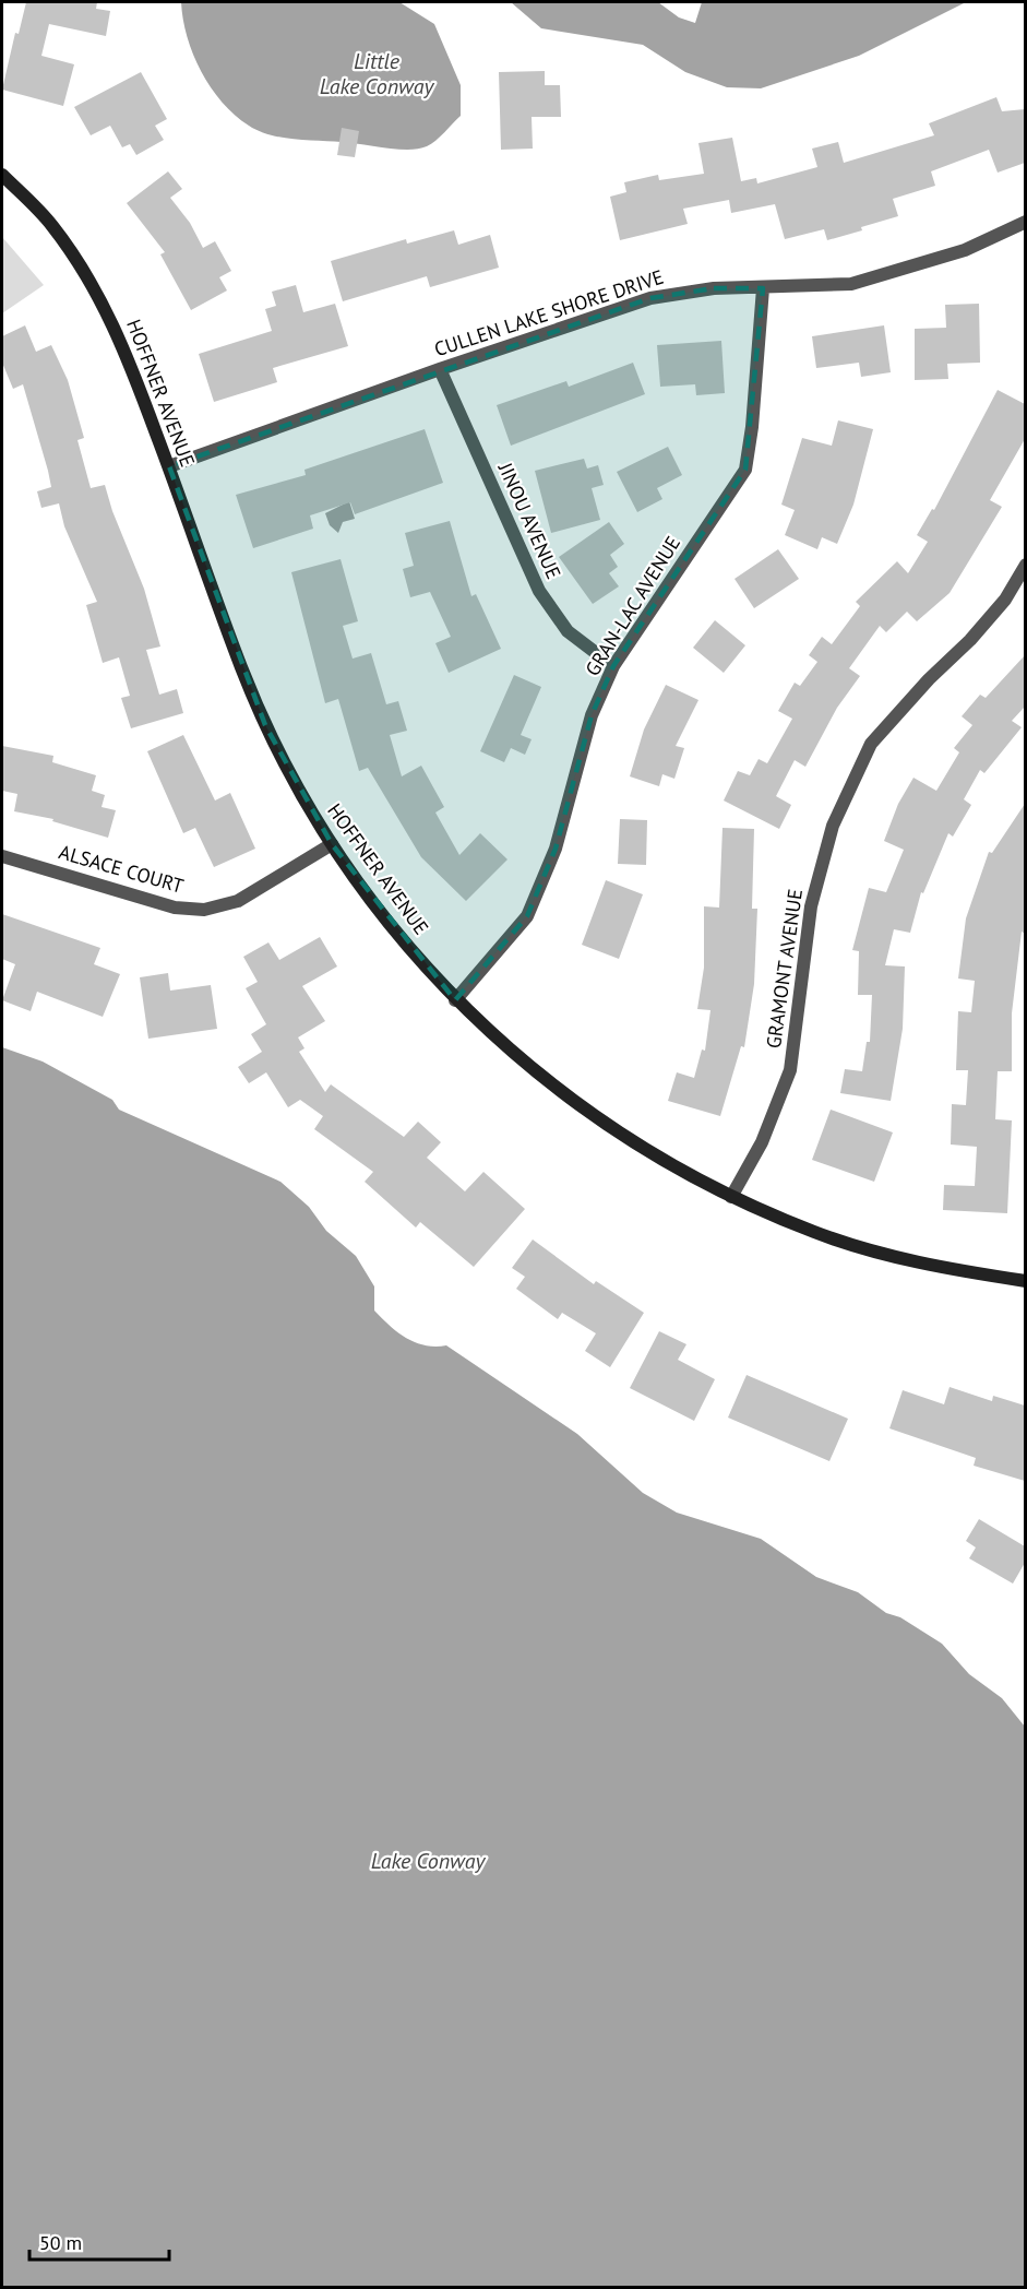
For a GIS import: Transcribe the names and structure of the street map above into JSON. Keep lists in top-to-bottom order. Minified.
{"streets":{"main road":["HOFFNER AVENUE"],"street":["CULLEN LAKE SHORE DRIVE","JINOU AVENUE","GRAN-LAC AVENUE","ALSACE COURT","GRAMONT AVENUE"]},"crossings":[["CULLEN LAKE SHORE DRIVE","HOFFNER AVENUE"],["CULLEN LAKE SHORE DRIVE","JINOU AVENUE"],["CULLEN LAKE SHORE DRIVE","GRAN-LAC AVENUE"],["HOFFNER AVENUE","GRAN-LAC AVENUE"],["HOFFNER AVENUE","ALSACE COURT"],["HOFFNER AVENUE","GRAMONT AVENUE"],["JINOU AVENUE","GRAN-LAC AVENUE"]],"water":["Little Lake Conway","Lake Conway"],"scale_bar":"50 m"}
